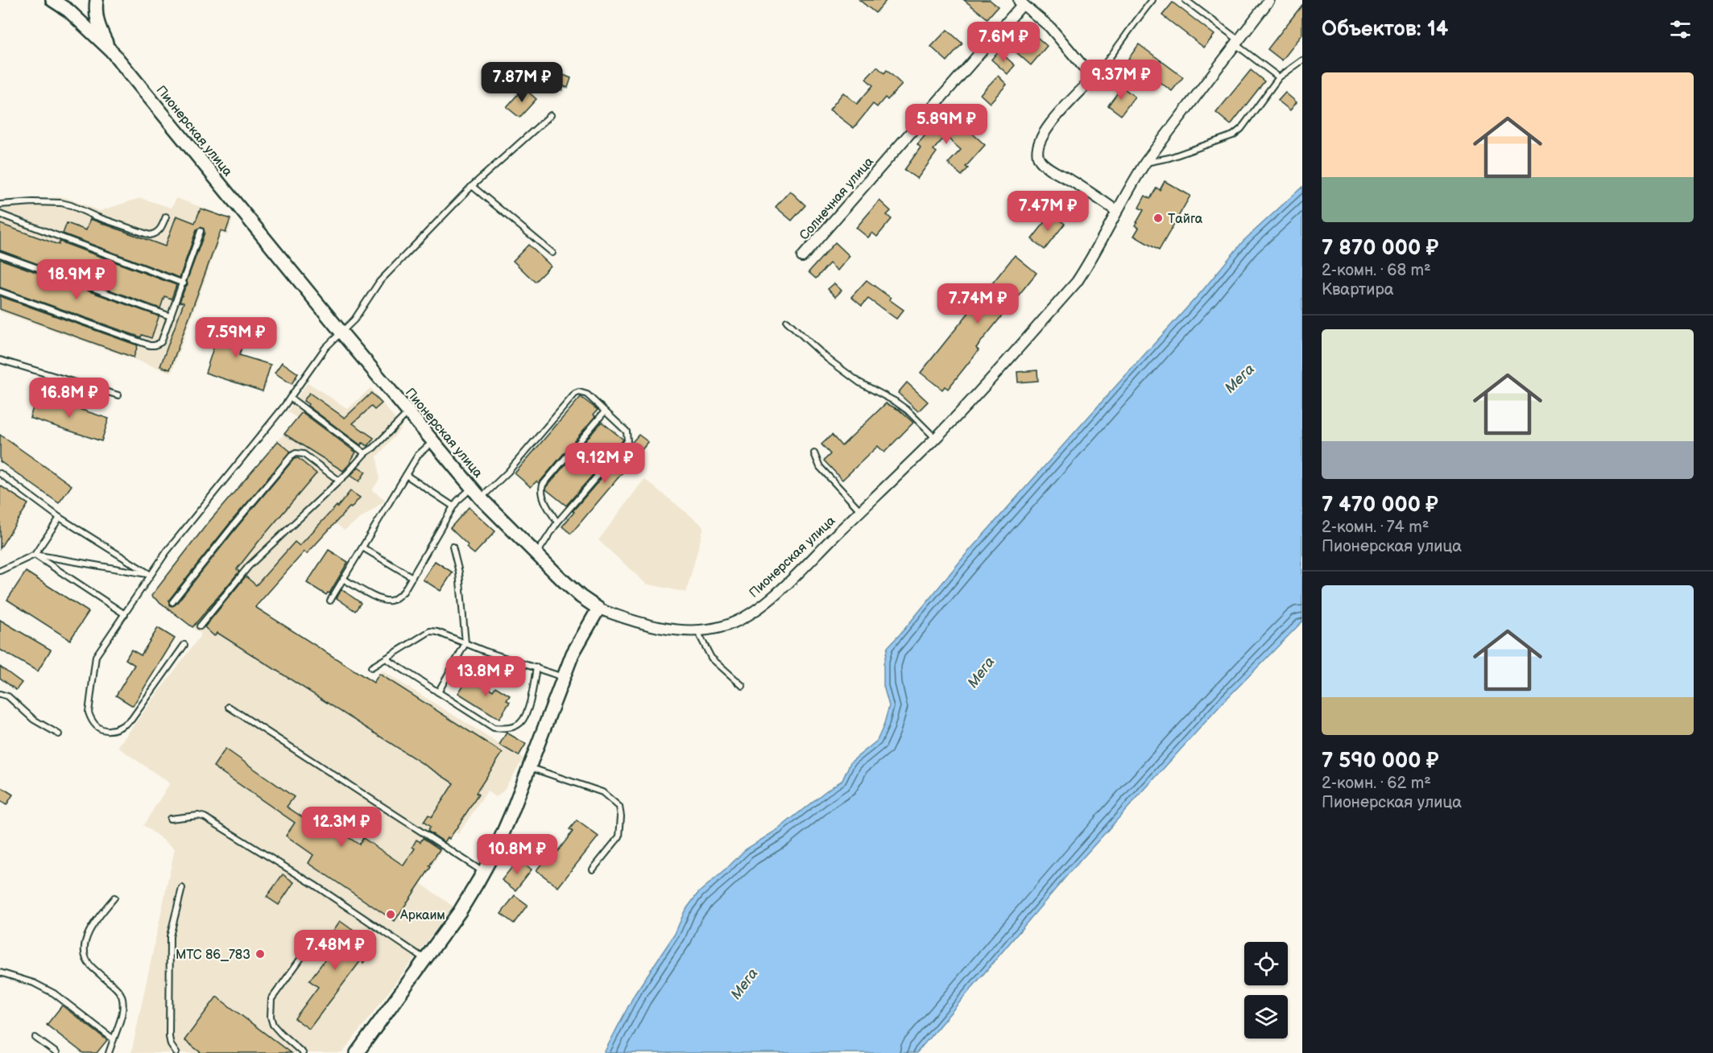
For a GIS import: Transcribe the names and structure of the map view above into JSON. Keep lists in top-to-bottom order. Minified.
{"streets":{"street":["Пионерская улица","Солнечная улица"]},"water":["Мега"],"places":["Тайга","Аркаим","МТС 86_783"],"page":{"heading":"Объектов: 14","price":["7.6M ₽","9.37M ₽","7.87M ₽","5.89M ₽","7.47M ₽","18.9M ₽","7.74M ₽","7.59M ₽","16.8M ₽","9.12M ₽","13.8M ₽","12.3M ₽","10.8M ₽","7.48M ₽"],"list":[{"name":"7 870 000 ₽","note":"2-комн. · 68 m² · Квартира"},{"name":"7 470 000 ₽","note":"2-комн. · 74 m² · Пионерская улица"},{"name":"7 590 000 ₽","note":"2-комн. · 62 m² · Пионерская улица"}]}}
